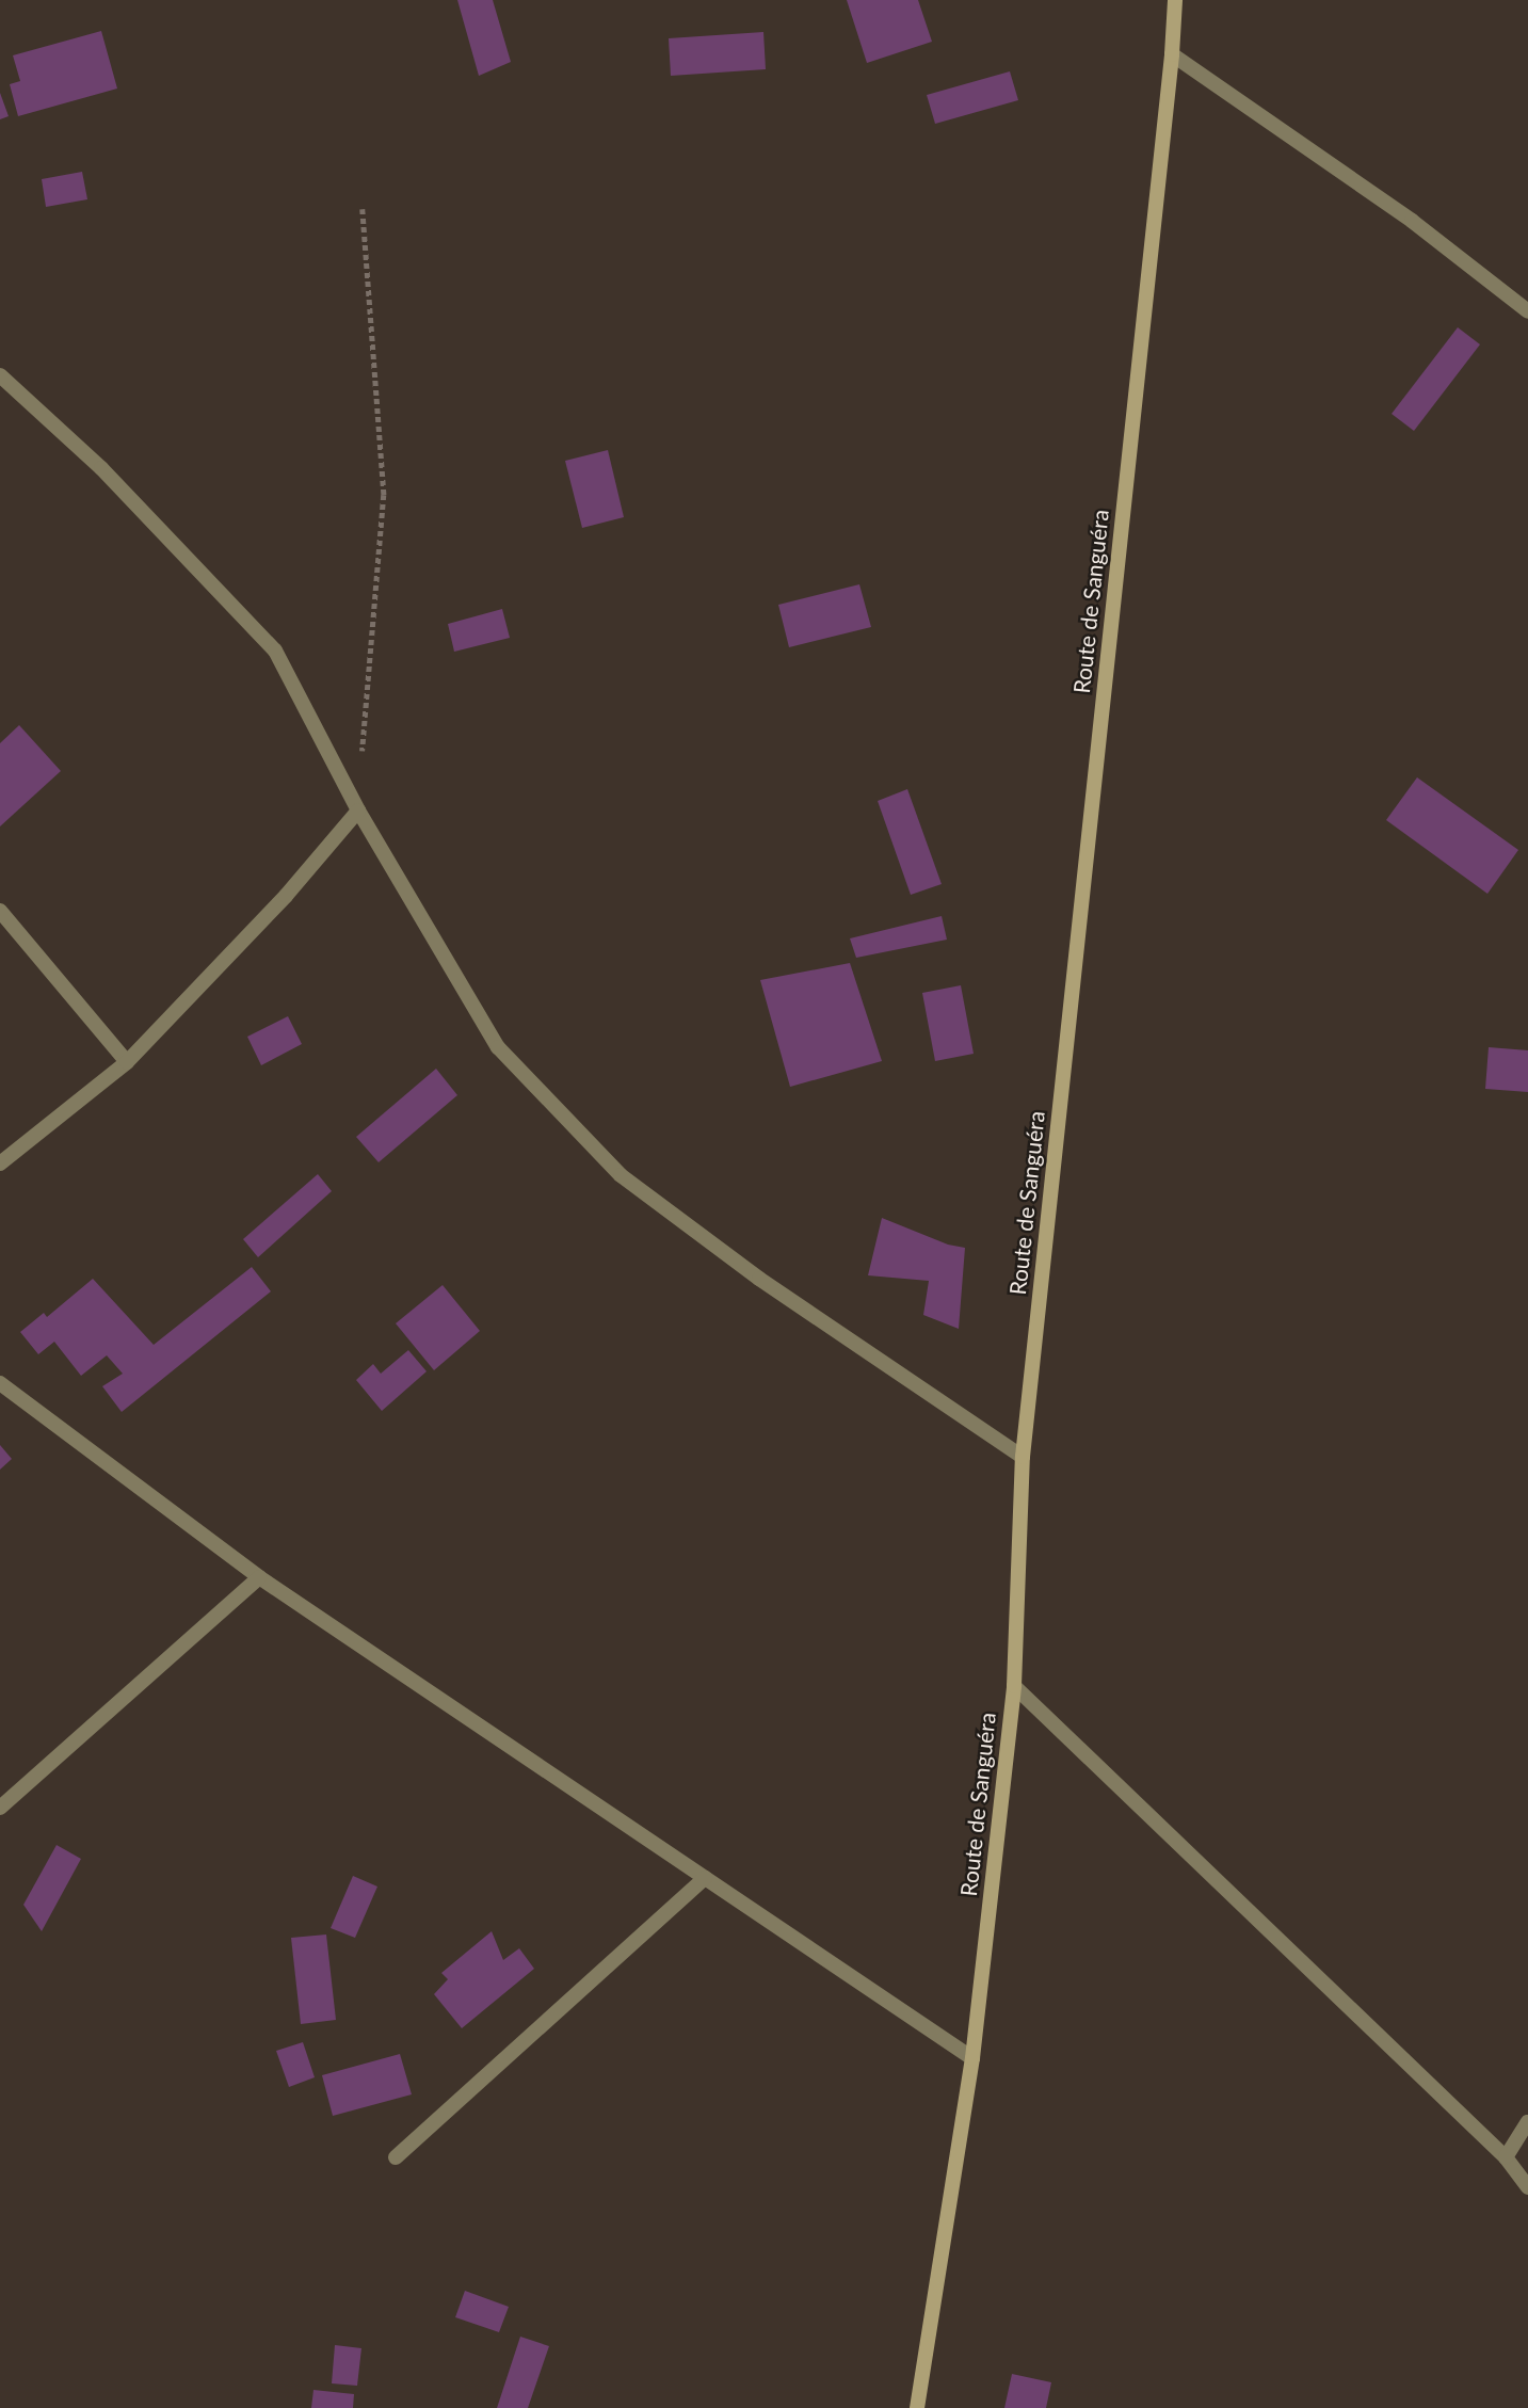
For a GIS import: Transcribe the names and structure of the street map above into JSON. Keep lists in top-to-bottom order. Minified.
{"streets":{"street":["Route de Sanguéra"]}}
